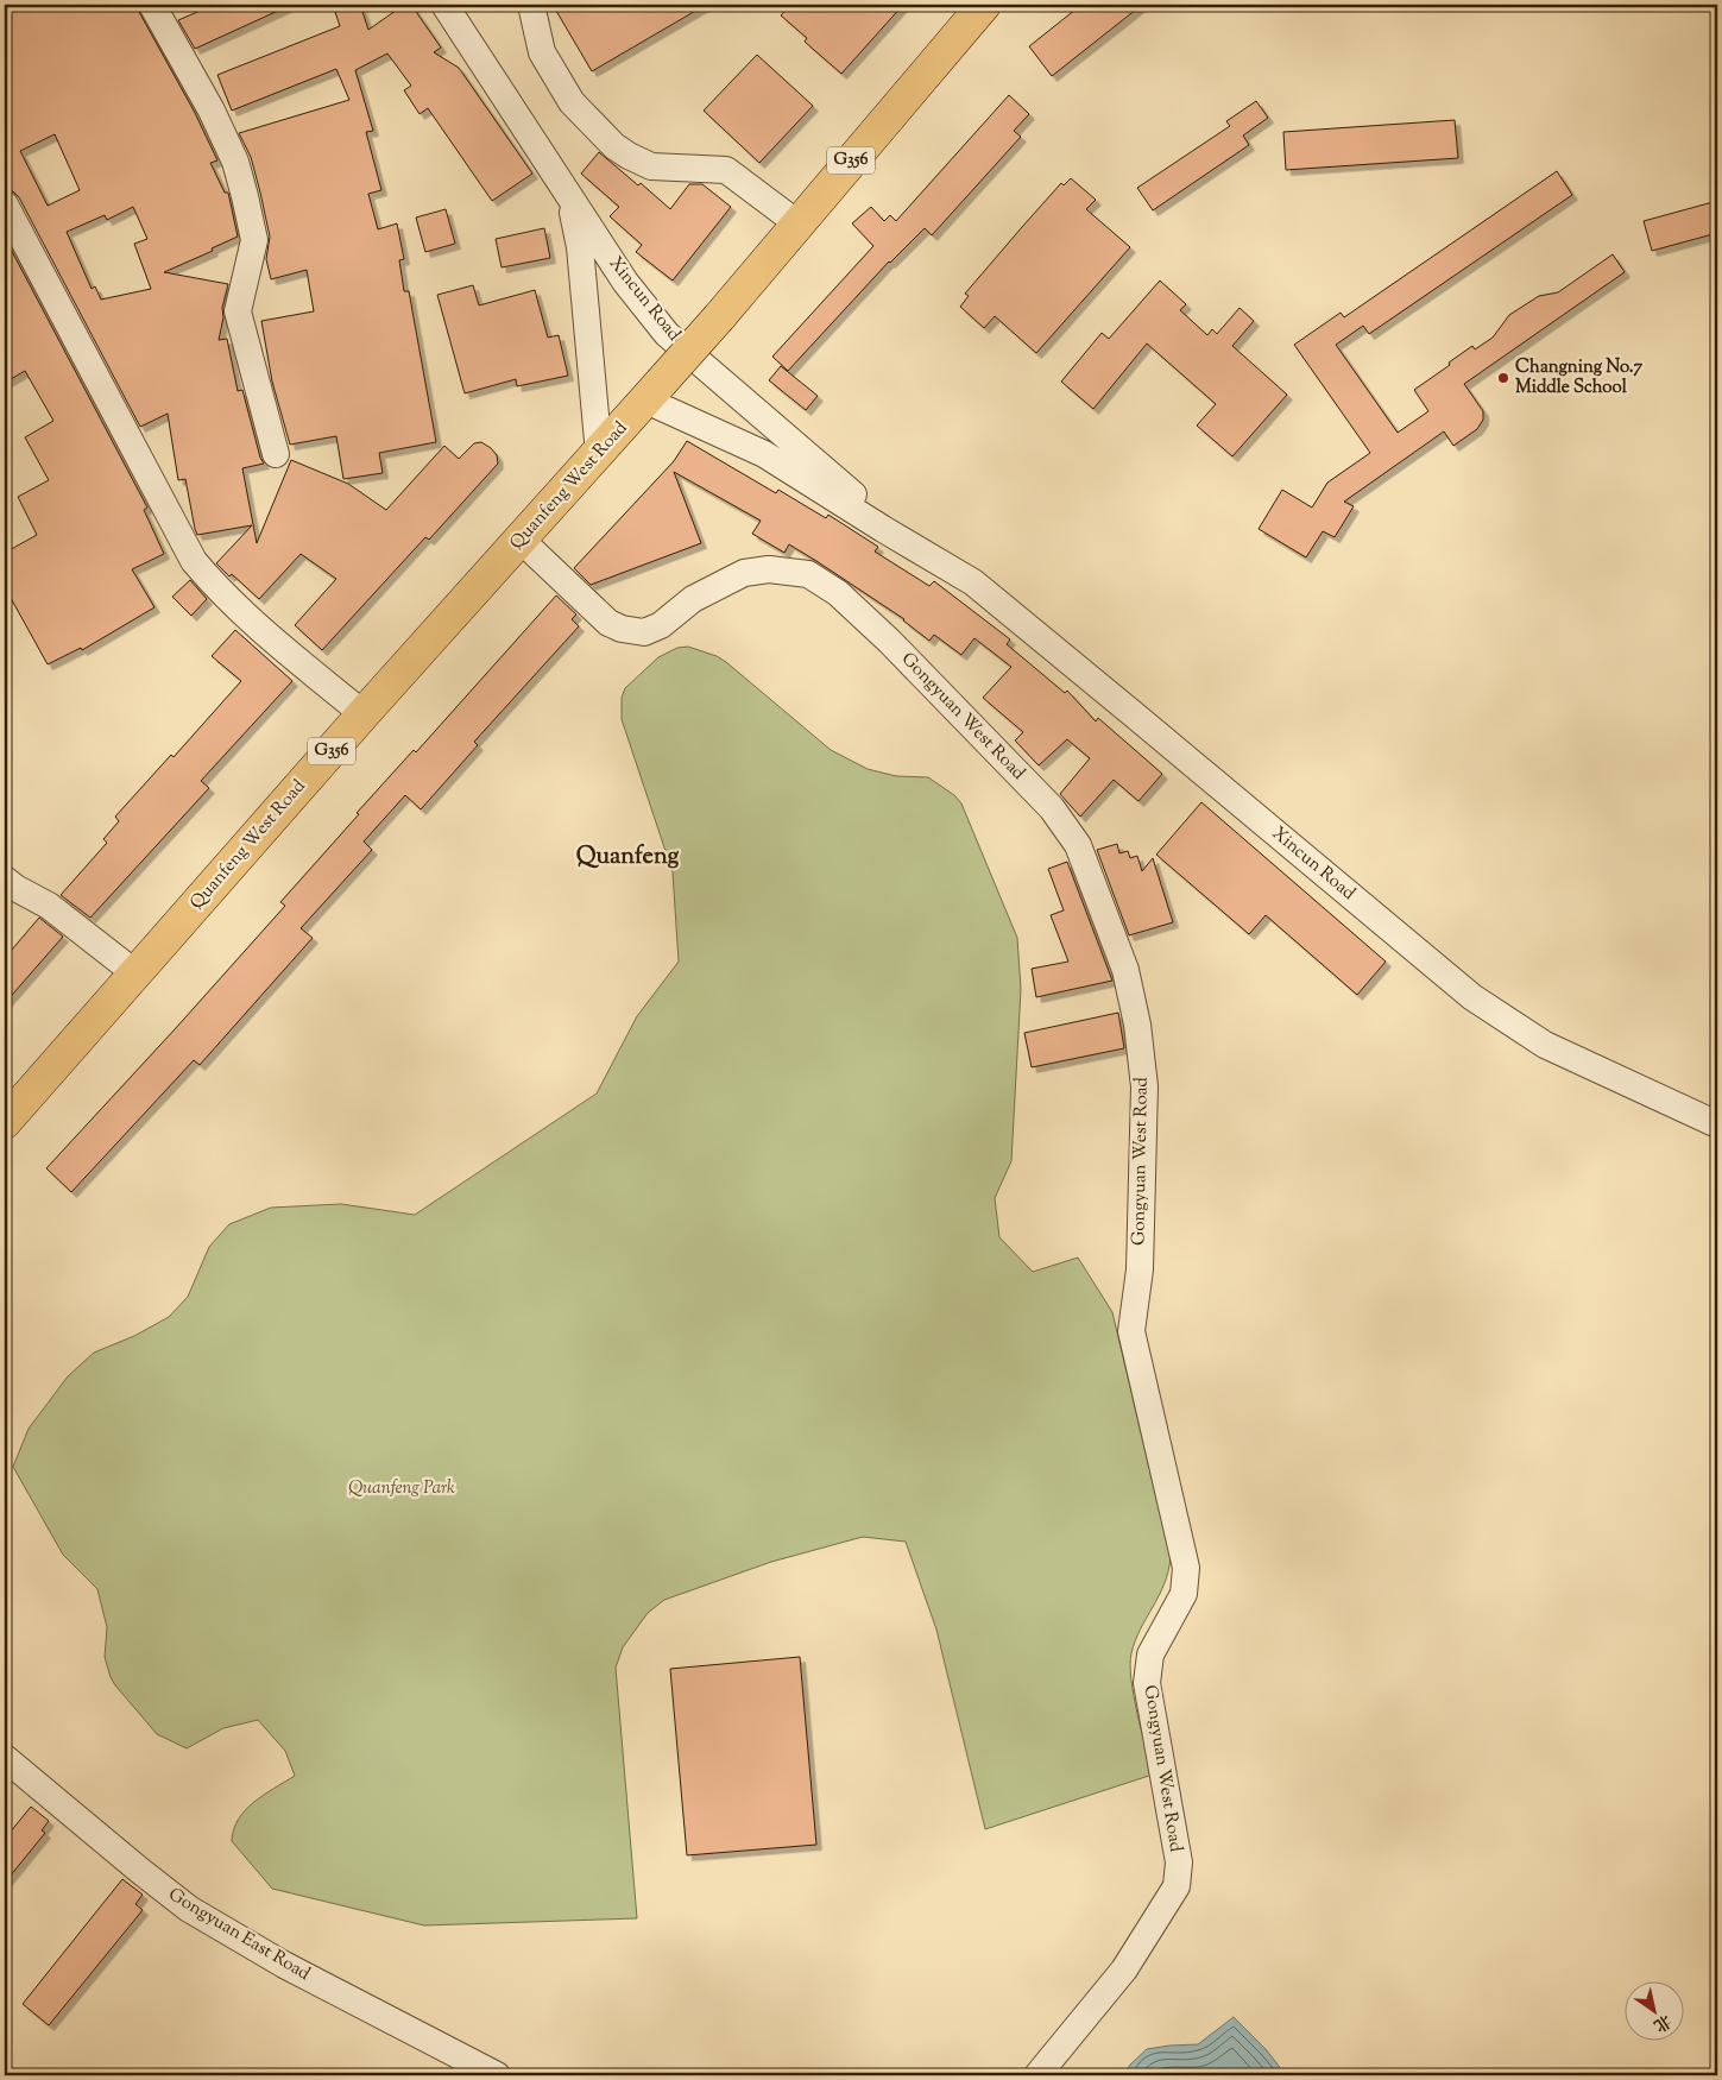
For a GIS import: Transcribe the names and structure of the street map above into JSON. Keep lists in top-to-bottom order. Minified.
{"streets":{"highway":["G356","Quanfeng West Road"],"street":["Xincun Road","Gongyuan West Road","Gongyuan East Road"]},"crossings":[["G356","Xincun Road"],["G356","Quanfeng West Road"],["Xincun Road","Quanfeng West Road"],["Quanfeng West Road","Gongyuan West Road"]],"districts":["Quanfeng"],"parks":["Quanfeng Park"],"places":["Changning No.7 Middle School"],"north":"bottom right"}
